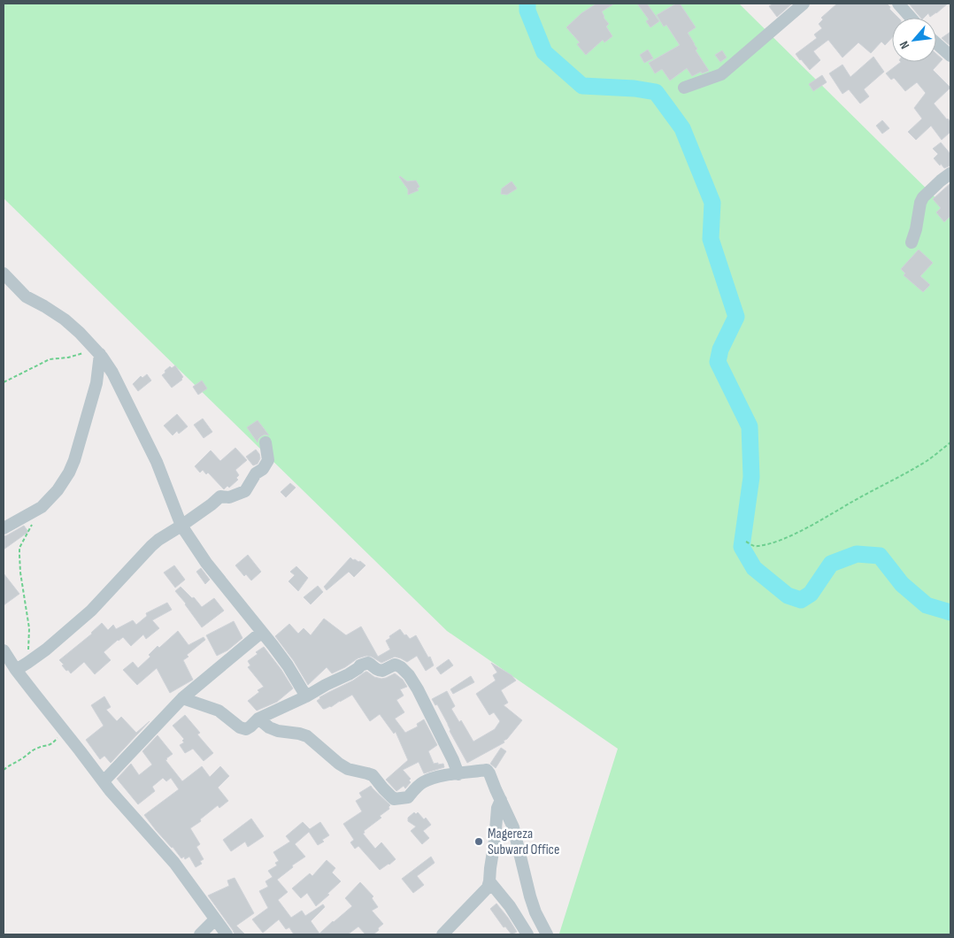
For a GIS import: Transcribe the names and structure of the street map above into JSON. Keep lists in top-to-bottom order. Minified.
{"places":["Magereza Subward Office"],"north":"bottom left"}
